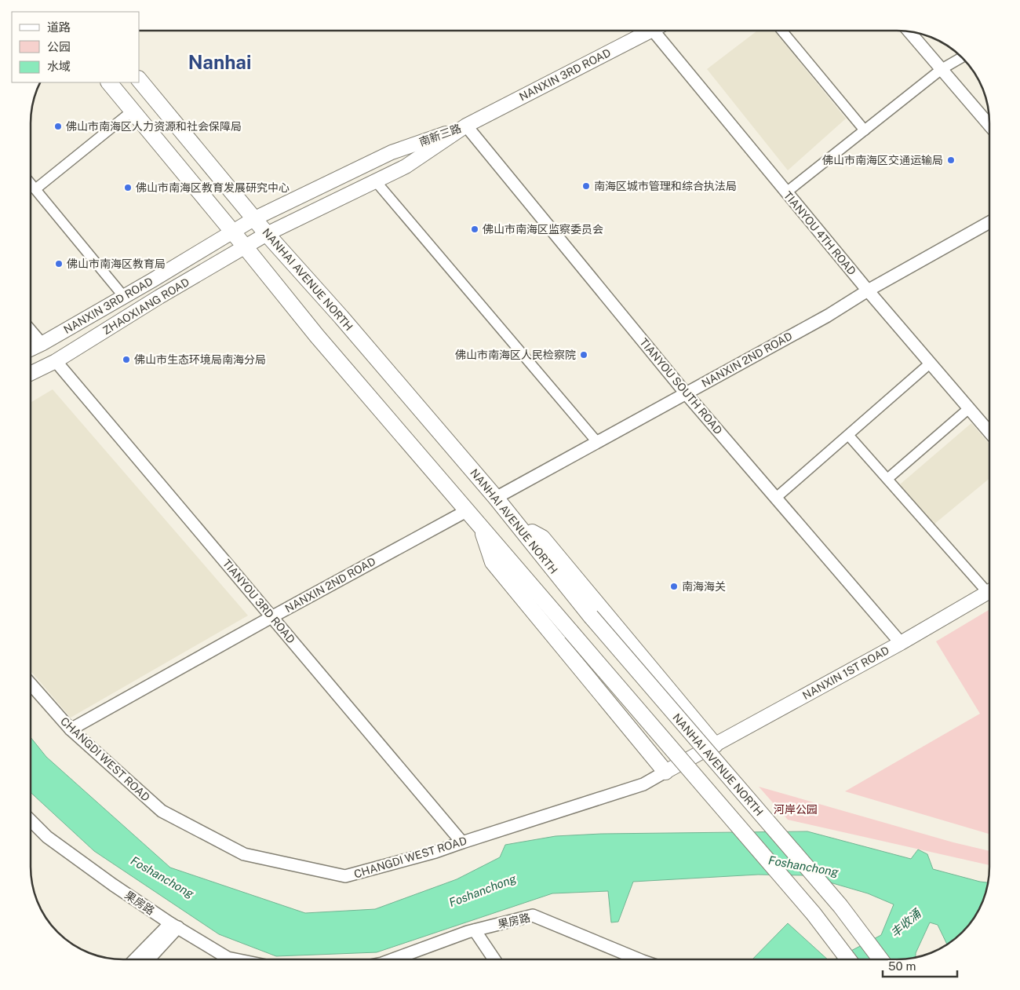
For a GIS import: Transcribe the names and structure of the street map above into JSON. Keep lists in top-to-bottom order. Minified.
{"streets":{"highway":["NANHAI AVENUE NORTH"],"main road":["NANXIN 3RD ROAD","南新三路","ZHAOXIANG ROAD","NANXIN 1ST ROAD"],"street":["TIANYOU 4TH ROAD","NANXIN 2ND ROAD","TIANYOU SOUTH ROAD","TIANYOU 3RD ROAD","CHANGDI WEST ROAD","果房路"]},"crossings":[["NANXIN 3RD ROAD","南新三路"],["NANXIN 3RD ROAD","TIANYOU SOUTH ROAD"],["南新三路","NANHAI AVENUE NORTH"],["南新三路","ZHAOXIANG ROAD"],["南新三路","TIANYOU SOUTH ROAD"],["TIANYOU 4TH ROAD","NANXIN 2ND ROAD"],["NANHAI AVENUE NORTH","ZHAOXIANG ROAD"],["NANHAI AVENUE NORTH","NANXIN 2ND ROAD"],["ZHAOXIANG ROAD","TIANYOU 3RD ROAD"],["NANXIN 2ND ROAD","TIANYOU SOUTH ROAD"],["NANXIN 2ND ROAD","TIANYOU 3RD ROAD"],["NANXIN 2ND ROAD","CHANGDI WEST ROAD"],["TIANYOU SOUTH ROAD","NANXIN 1ST ROAD"],["TIANYOU 3RD ROAD","CHANGDI WEST ROAD"],["NANXIN 1ST ROAD","CHANGDI WEST ROAD"]],"districts":["Nanhai"],"water":["Foshanchong","丰收涌"],"parks":["河岸公园"],"places":["佛山市南海区人力资源和社会保障局","佛山市南海区交通运输局","南海区城市管理和综合执法局","佛山市南海区教育发展研究中心","佛山市南海区监察委员会","佛山市南海区教育局","佛山市南海区人民检察院","佛山市生态环境局南海分局","南海海关"],"legend":["道路","公园","水域"],"scale_bar":"50 m"}
